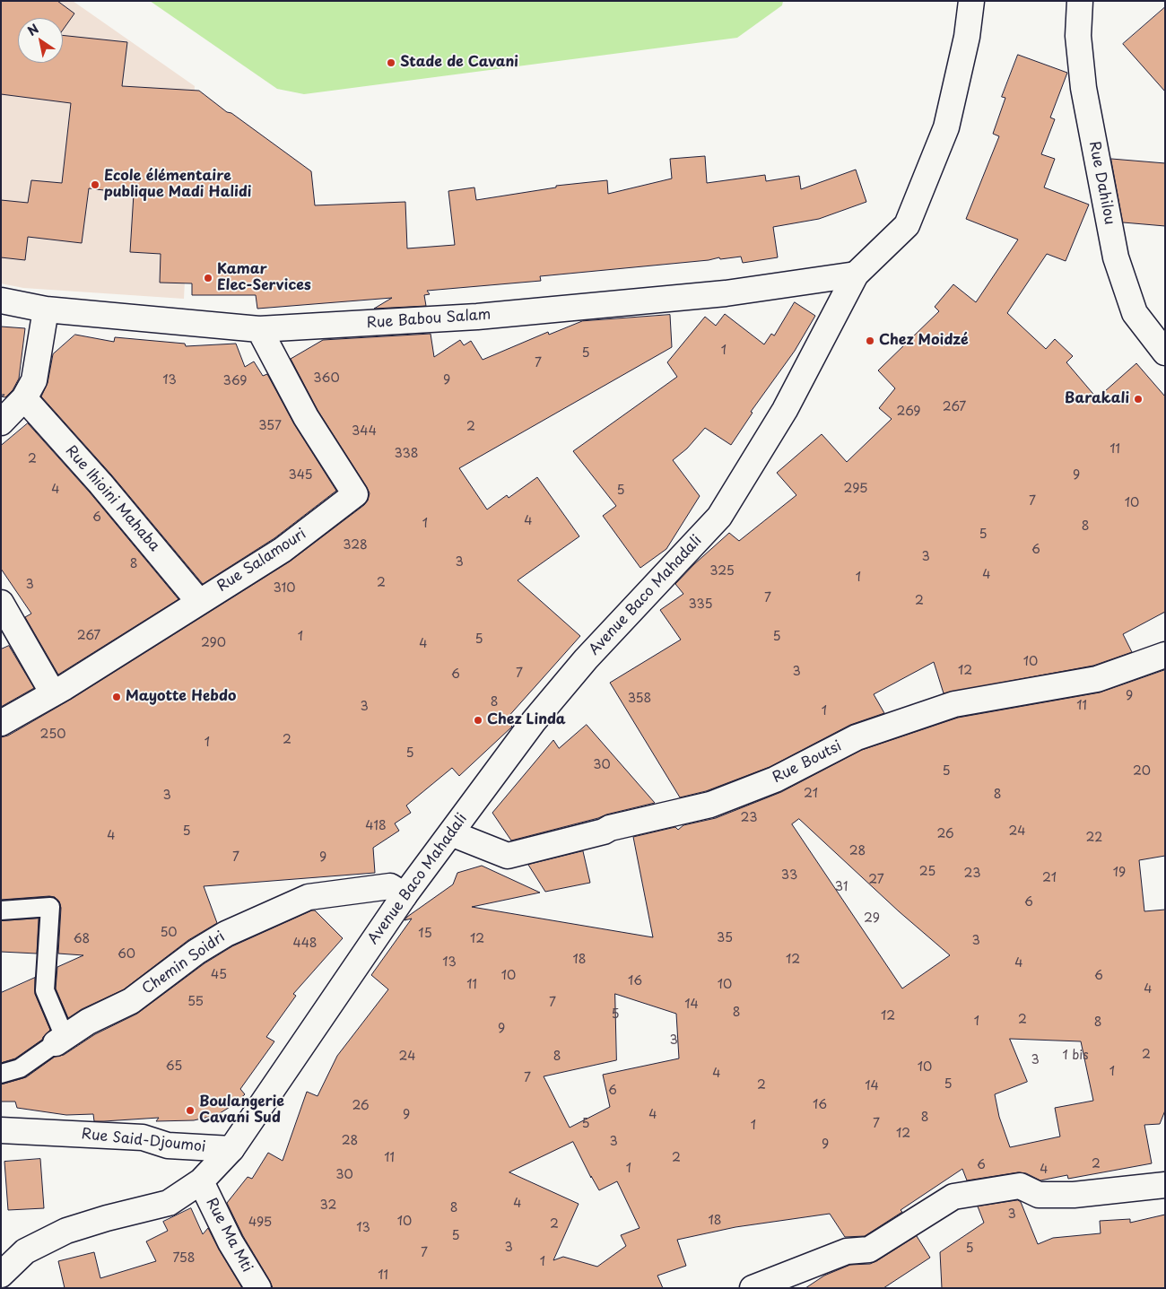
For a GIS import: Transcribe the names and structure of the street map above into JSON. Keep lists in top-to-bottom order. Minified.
{"streets":{"street":["Rue Dahilou","Rue Babou Salam","Rue Ihioini Mahaba","Rue Salamouri","Avenue Baco Mahadali","Rue Boutsi","Chemin Soidri","Rue Said-Djoumoi","Rue Ma Mti"]},"crossings":[["Rue Babou Salam","Rue Salamouri"],["Rue Babou Salam","Avenue Baco Mahadali"],["Rue Ihioini Mahaba","Rue Salamouri"],["Avenue Baco Mahadali","Rue Boutsi"],["Avenue Baco Mahadali","Chemin Soidri"],["Avenue Baco Mahadali","Rue Said-Djoumoi"],["Avenue Baco Mahadali","Rue Ma Mti"]],"places":["Stade de Cavani","Ecole élémentaire publique Madi Halidi","Kamar Elec-Services","Chez Moidzé","Barakali","Mayotte Hebdo","Chez Linda","Boulangerie Cavani Sud"],"house_numbers":["1","5","7","360","13","9","369","267","269","357","2","344","11","338","2","345","9","295","4","5","7","10","6","4","1","8","5","328","6","3","3","8","325","4","1","2","3","310","7","2","335","267","1","5","5","290","4","10","12","3","7","6","9","358","8","11","3","1","250","2","1","5","30","5","20","21","8","3","23","418","5","24","26","4","22","28","7","9","25","19","23","33","21","27","31","6","29","50","15","35","68","12","3","448","60","18","12","13","4","45","10","6","16","11","10","4","55","7","14","8","5","12","2","1","8","9","3","2","1 bis","24","8","3","65","10","1","4","7","5","2","14","6","16","26","9","4","8","5","7","1","12","28","3","9","11","2","2","6","1","4","30","4","32","8","3","18","10","495","2","13","5","3","5","7","758","1","11"],"north":"top left"}
